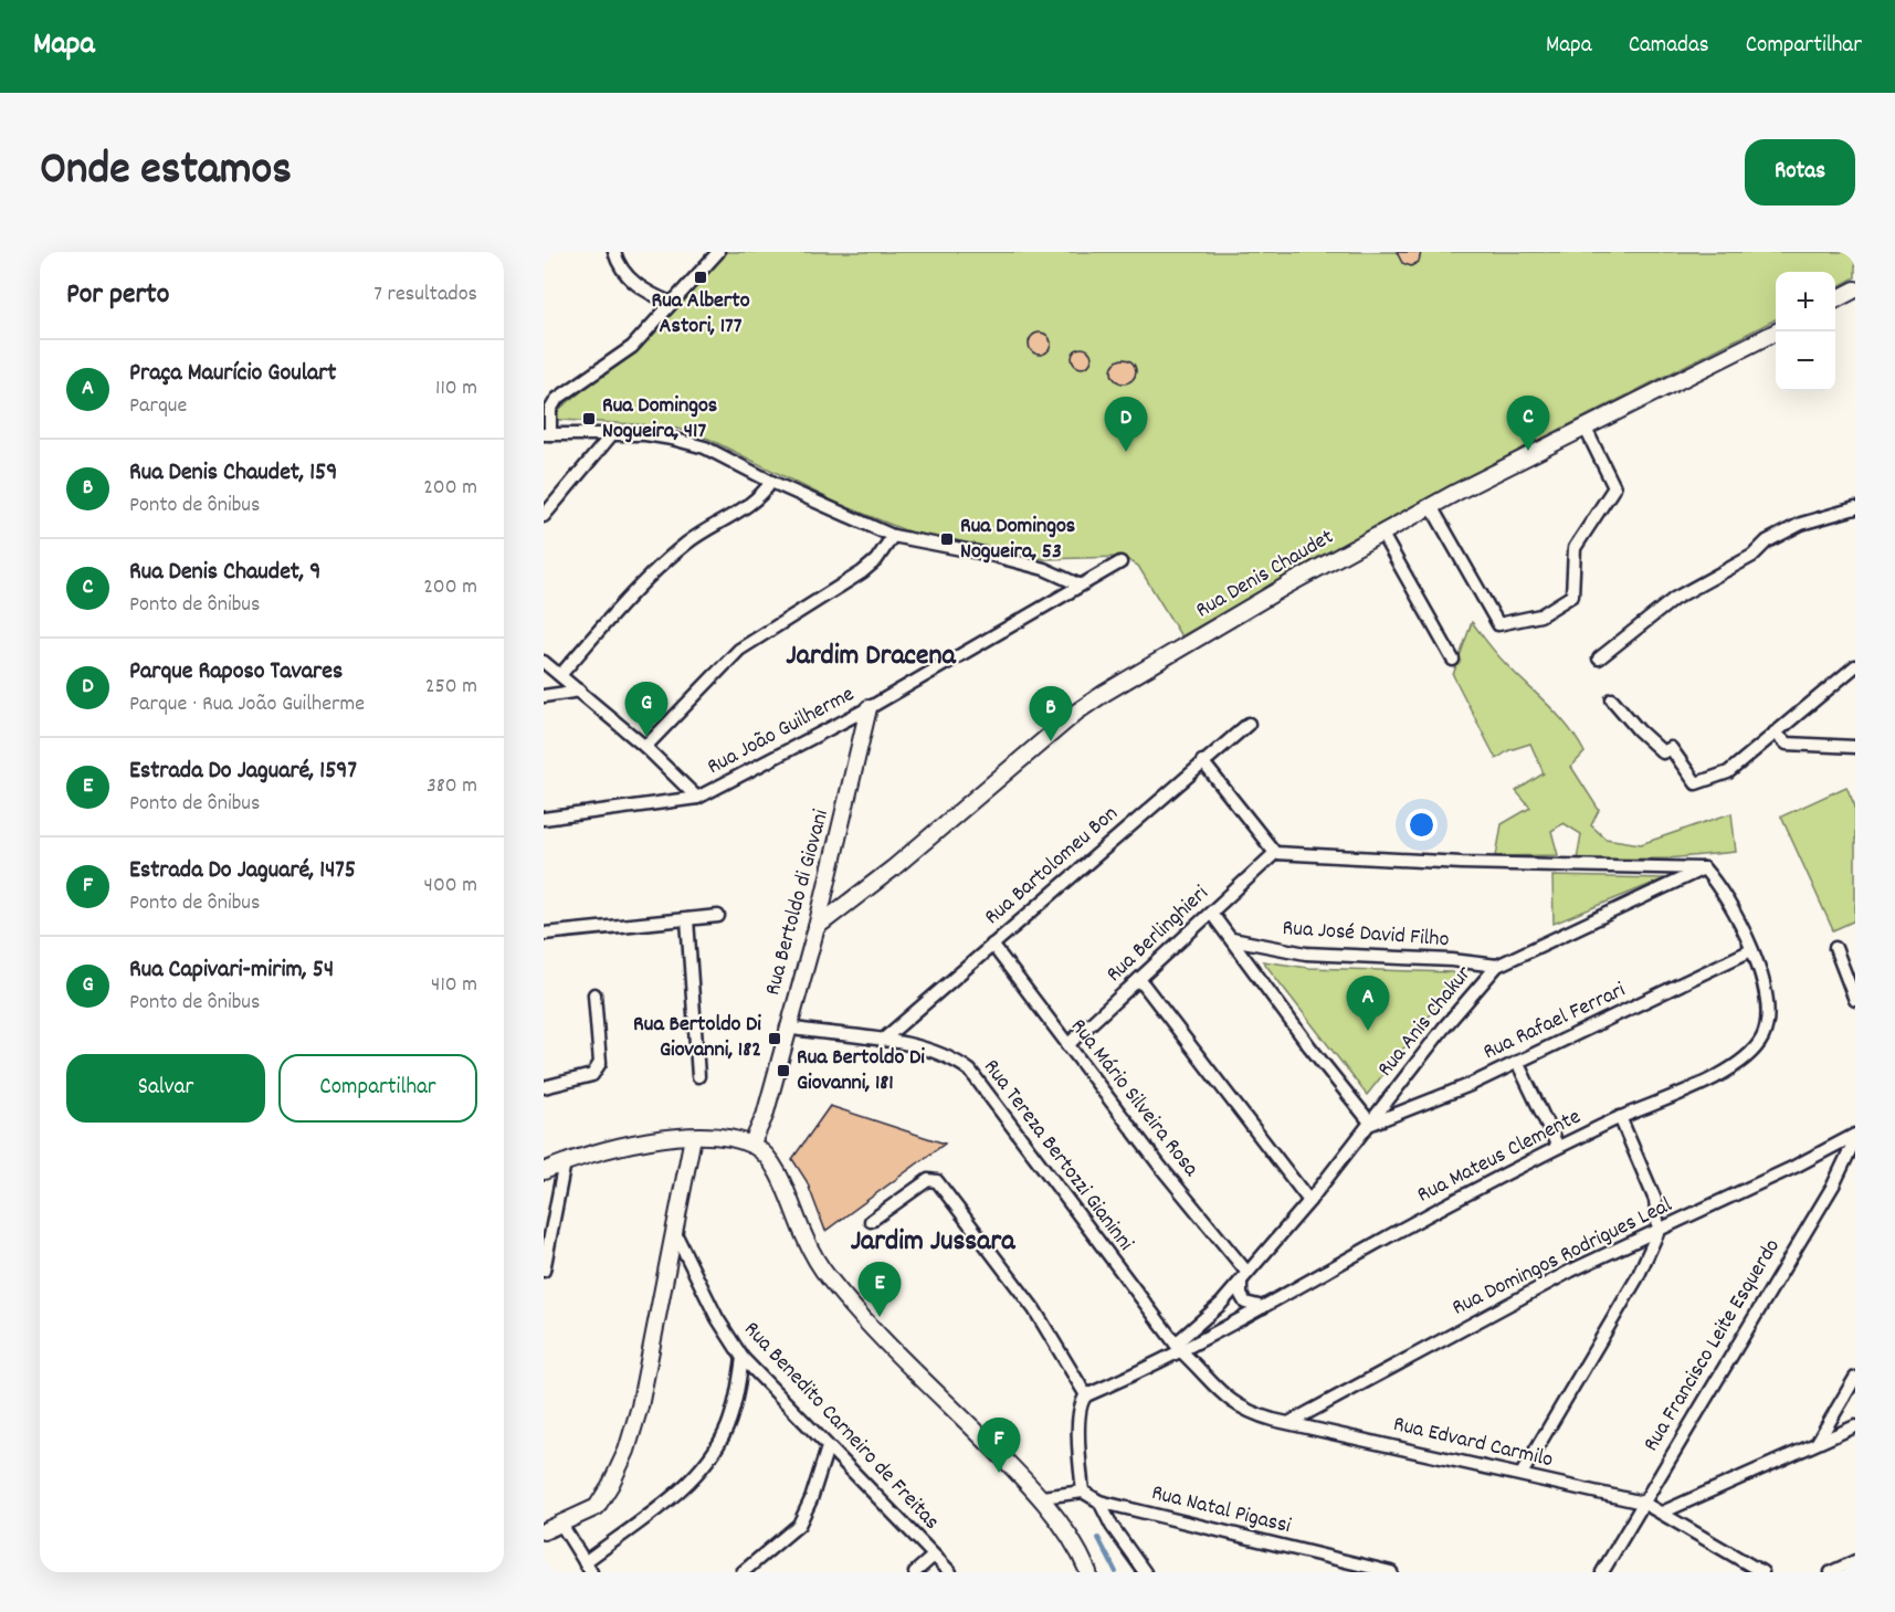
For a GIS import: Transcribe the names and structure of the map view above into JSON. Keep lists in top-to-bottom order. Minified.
{"streets":{"street":["Rua Denis Chaudet","Rua João Guilherme","Rua Bartolomeu Bon","Rua Bertoldo di Giovani","Rua Berlinghieri","Rua José David Filho","Rua Anis Chakur","Rua Rafael Ferrari","Rua Mário Silveira Rosa","Rua Tereza Bertozzi Gianinni","Rua Mateus Clemente","Rua Domingos Rodrigues Leal","Rua Francisco Leite Esquerdo","Rua Benedito Carneiro de Freitas","Rua Edvard Carmilo","Rua Natal Pigassi"]},"crossings":[["Rua Denis Chaudet","Rua Bertoldo di Giovani"],["Rua João Guilherme","Rua Bertoldo di Giovani"],["Rua Bartolomeu Bon","Rua Mário Silveira Rosa"],["Rua Bartolomeu Bon","Rua Tereza Bertozzi Gianinni"],["Rua Bertoldo di Giovani","Rua Tereza Bertozzi Gianinni"],["Rua Berlinghieri","Rua Mário Silveira Rosa"],["Rua José David Filho","Rua Anis Chakur"],["Rua Anis Chakur","Rua Rafael Ferrari"],["Rua Anis Chakur","Rua Mário Silveira Rosa"],["Rua Anis Chakur","Rua Tereza Bertozzi Gianinni"],["Rua Anis Chakur","Rua Mateus Clemente"],["Rua Anis Chakur","Rua Edvard Carmilo"],["Rua Rafael Ferrari","Rua Mateus Clemente"],["Rua Tereza Bertozzi Gianinni","Rua Mateus Clemente"],["Rua Tereza Bertozzi Gianinni","Rua Edvard Carmilo"],["Rua Mateus Clemente","Rua Edvard Carmilo"],["Rua Domingos Rodrigues Leal","Rua Edvard Carmilo"],["Rua Francisco Leite Esquerdo","Rua Edvard Carmilo"]],"districts":["Jardim Dracena","Jardim Jussara"],"places":{"transit":["Rua Alberto Astori, 177","Rua Domingos Nogueira, 417","Rua Domingos Nogueira, 53","Rua Bertoldo Di Giovanni, 182","Rua Bertoldo Di Giovanni, 181"]},"page":{"header":"Mapa","nav":["Mapa","Camadas","Compartilhar"],"title":"Onde estamos","buttons":["Rotas",["Salvar","Compartilhar"]],"heading":["Por perto","7 resultados"],"map_buttons":["+","−"],"list":[{"mark":"A","name":"Praça Maurício Goulart","note":"Parque","value":"110 m"},{"mark":"B","name":"Rua Denis Chaudet, 159","note":"Ponto de ônibus","value":"200 m"},{"mark":"C","name":"Rua Denis Chaudet, 9","note":"Ponto de ônibus","value":"200 m"},{"mark":"D","name":"Parque Raposo Tavares","note":"Parque · Rua João Guilherme","value":"250 m"},{"mark":"E","name":"Estrada Do Jaguaré, 1597","note":"Ponto de ônibus","value":"380 m"},{"mark":"F","name":"Estrada Do Jaguaré, 1475","note":"Ponto de ônibus","value":"400 m"},{"mark":"G","name":"Rua Capivari-mirim, 54","note":"Ponto de ônibus","value":"410 m"}],"pins":["C","D","G","B","A","E","F"]}}
